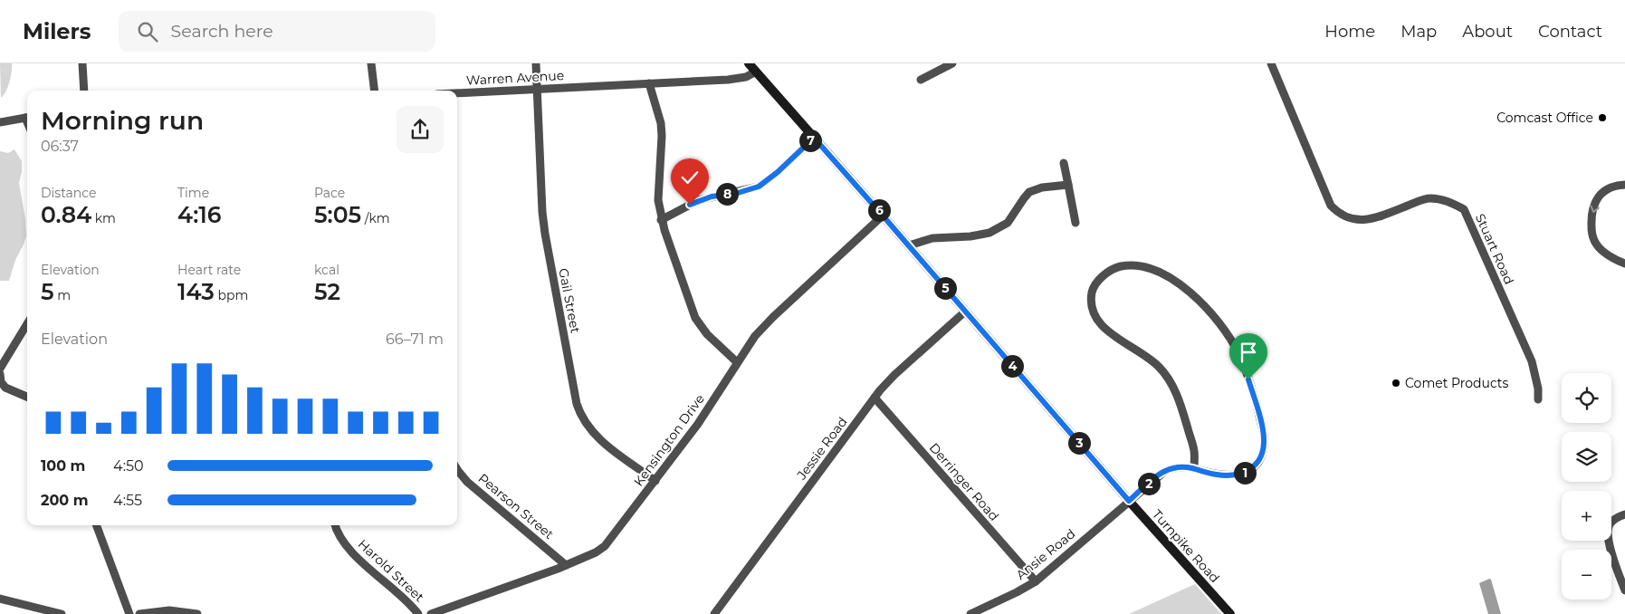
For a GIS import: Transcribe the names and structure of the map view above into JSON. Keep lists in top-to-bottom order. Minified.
{"streets":{"main road":["Turnpike Road"],"street":["Warren Avenue","Stuart Road","Gail Street","Kensington Drive","Jessie Road","Derringer Road","Pearson Street","Ansie Road","Harold Street"]},"crossings":[["Warren Avenue","Gail Street"],["Warren Avenue","Turnpike Road"],["Gail Street","Kensington Drive"],["Kensington Drive","Pearson Street"],["Kensington Drive","Turnpike Road"],["Jessie Road","Derringer Road"],["Jessie Road","Turnpike Road"],["Derringer Road","Ansie Road"],["Turnpike Road","Ansie Road"]],"places":["Comcast Office","Comet Products"],"page":{"header":"Milers","search":"Search here","nav":["Home","Map","About","Contact"],"heading":["Morning run","06:37"],"pins":["7","8","6","5","4","3","1","2"],"stats":[["Distance","0.84 km"],["Time","4:16"],["Pace","5:05 /km"],["Elevation","5 m"],["Heart rate","143 bpm"],["kcal","52"]],"chart":["Elevation","66–71 m"],"map_buttons":["+","−"],"list":[{"name":"100 m","note":"4:50"},{"name":"200 m","note":"4:55"}]}}
